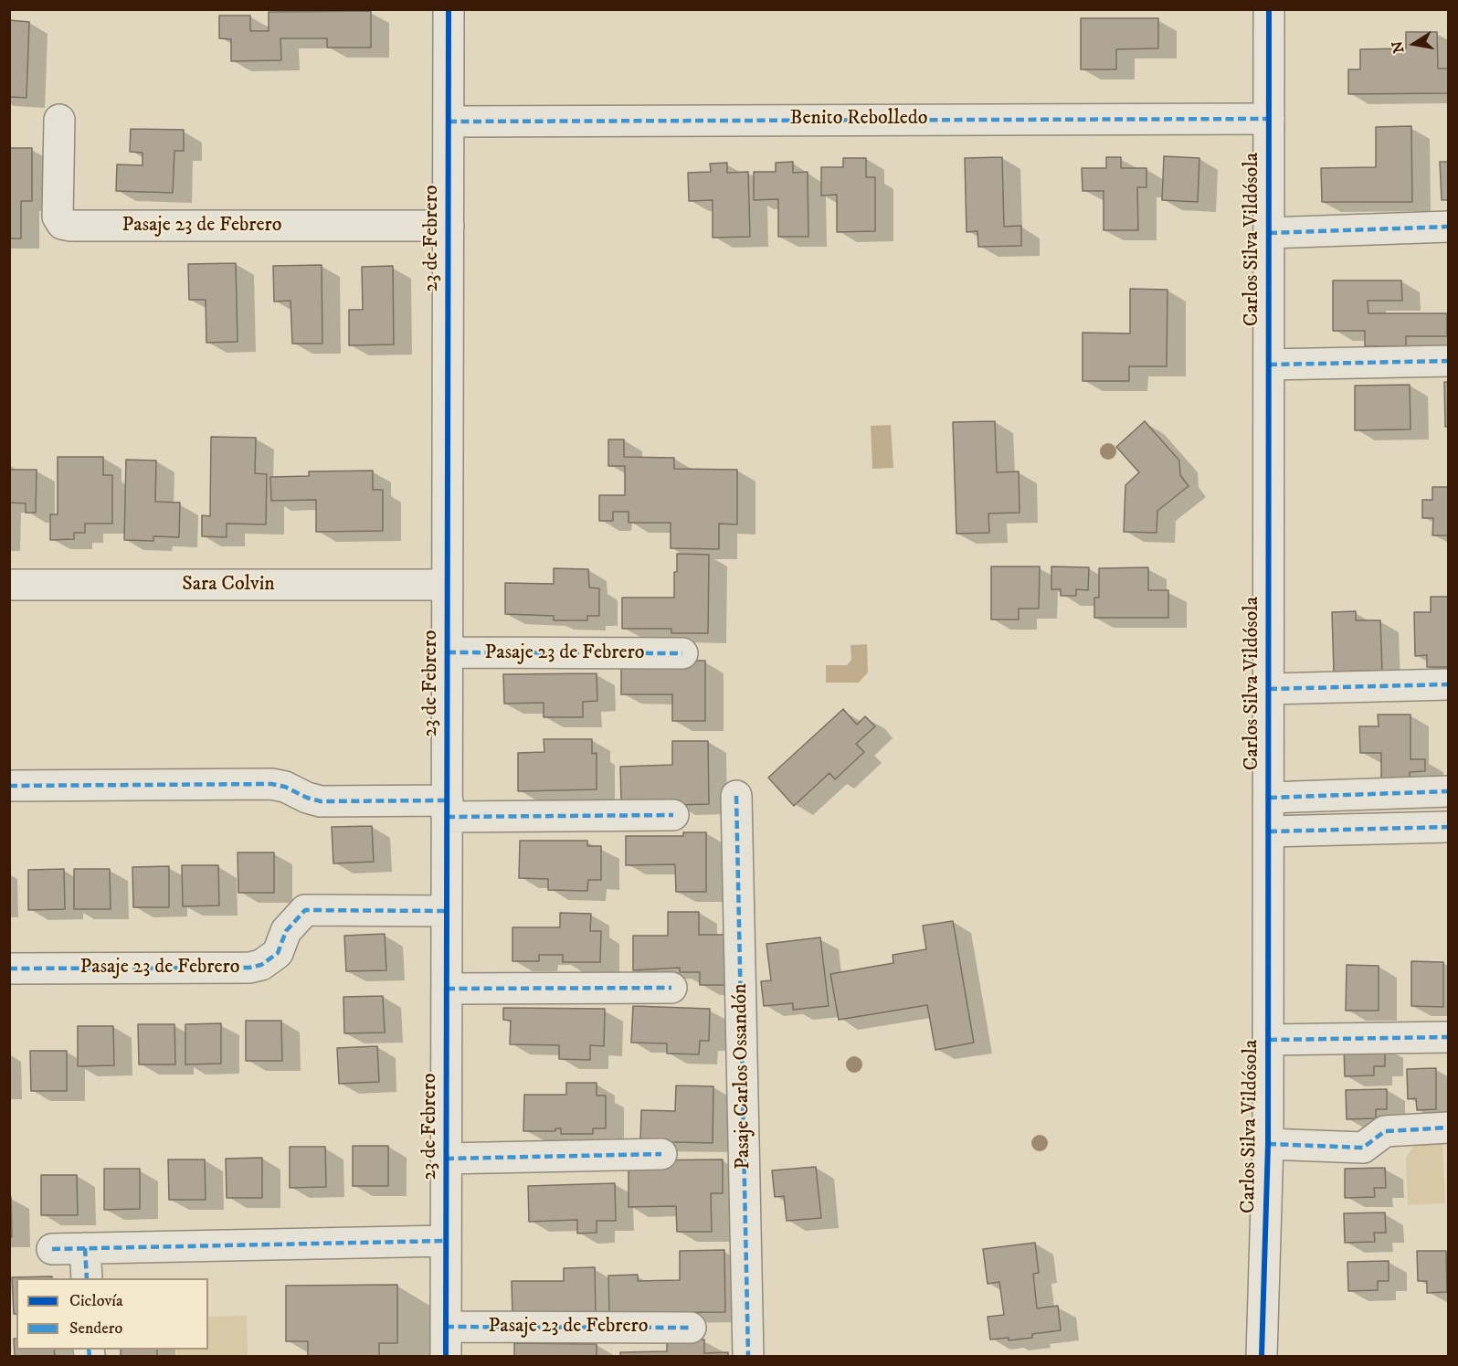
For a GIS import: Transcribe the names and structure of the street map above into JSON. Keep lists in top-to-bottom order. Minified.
{"streets":{"street":["Benito Rebolledo","Pasaje 23 de Febrero","23 de Febrero","Carlos Silva Vildósola","Sara Colvin","Pasaje Carlos Ossandón"]},"crossings":[["Benito Rebolledo","23 de Febrero"],["Benito Rebolledo","Carlos Silva Vildósola"],["Pasaje 23 de Febrero","23 de Febrero"],["23 de Febrero","Sara Colvin"]],"legend":["Ciclovía","Sendero"],"north":"left"}
